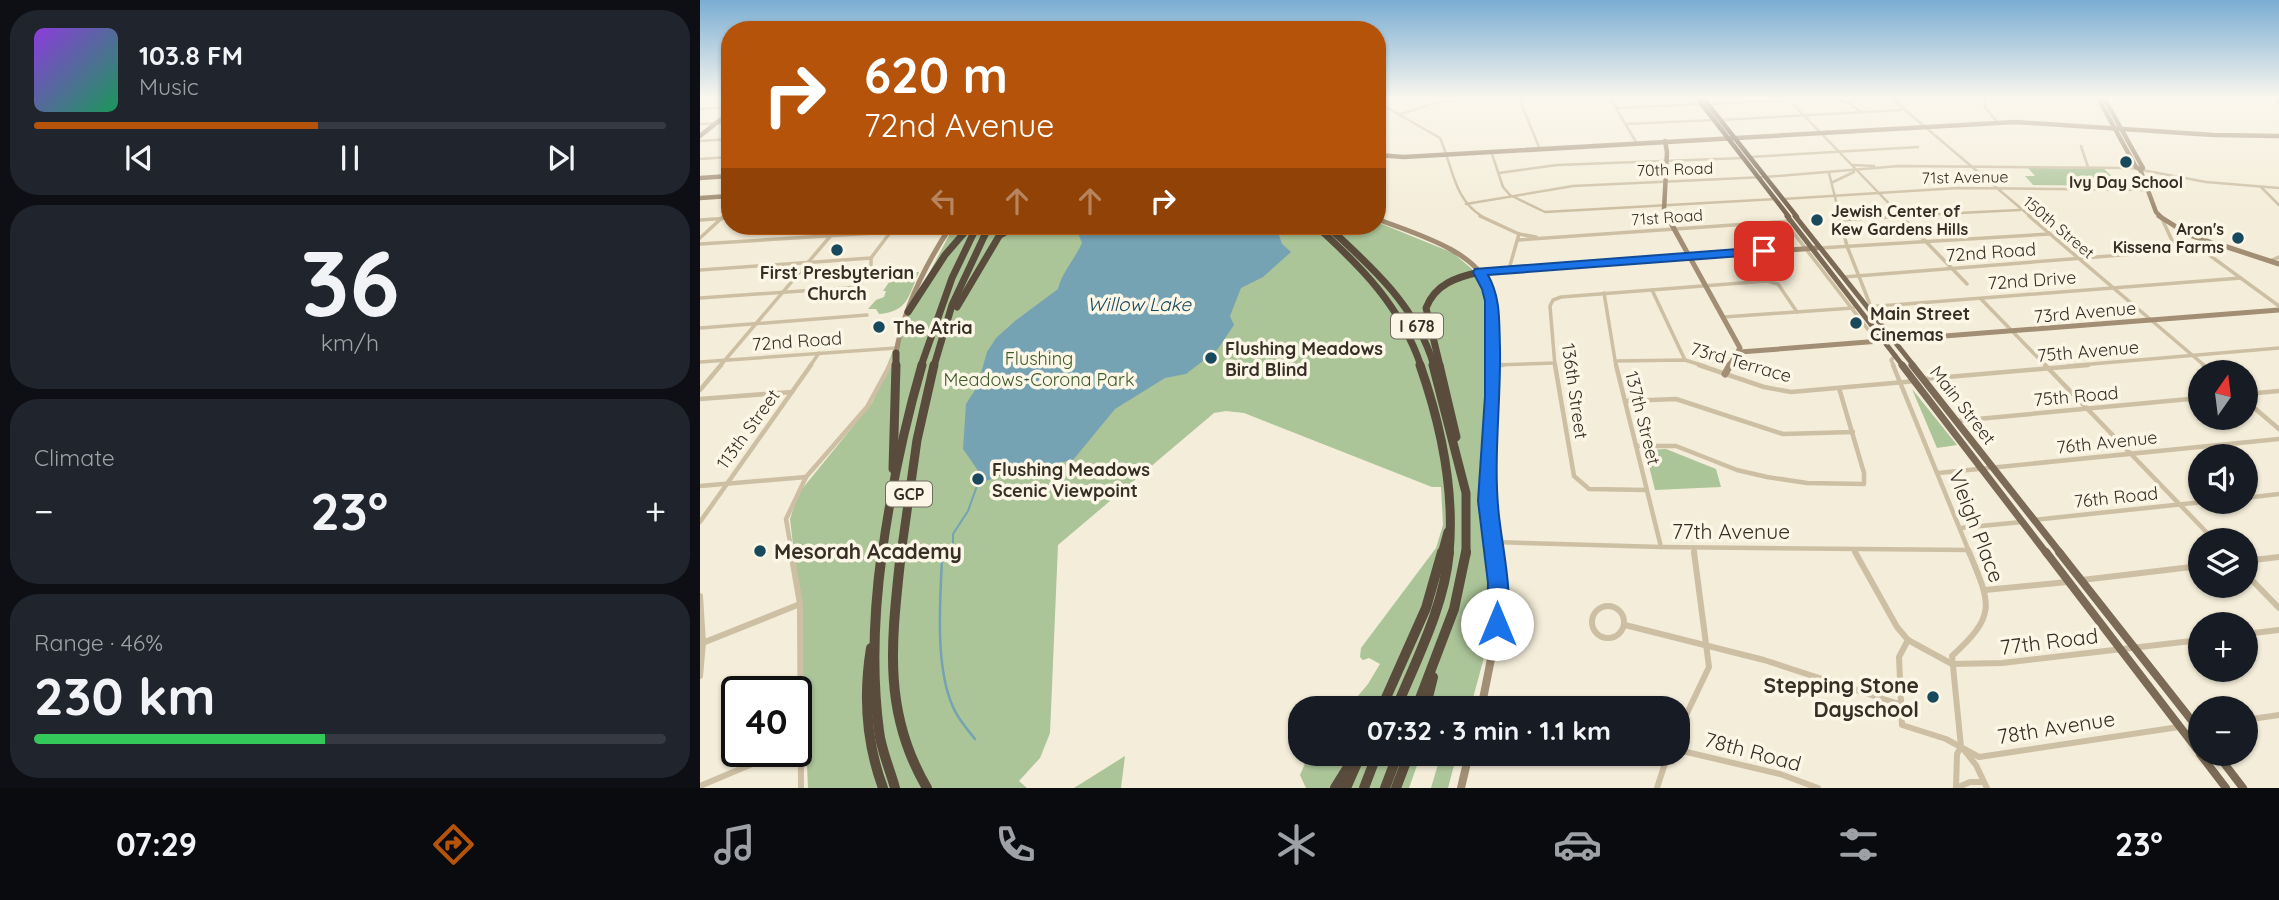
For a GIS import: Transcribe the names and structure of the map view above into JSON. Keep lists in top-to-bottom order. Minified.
{"streets":{"highway":["I 678","GCP"],"main road":["Main Street"],"street":["70th Road","71st Avenue","71st Road","150th Street","72nd Road","72nd Drive","73rd Avenue","75th Avenue","73rd Terrace","136th Street","75th Road","137th Street","113th Street","76th Avenue","76th Road","Vleigh Place","77th Avenue","77th Road","78th Avenue","78th Road"]},"crossings":[["70th Road","71st Avenue"],["70th Road","150th Street"],["70th Road","Main Street"],["71st Avenue","150th Street"],["71st Avenue","Main Street"],["71st Road","Main Street"],["150th Street","72nd Road"],["150th Street","72nd Drive"],["150th Street","73rd Avenue"],["150th Street","75th Avenue"],["72nd Road","Main Street"],["72nd Road","113th Street"],["72nd Drive","Main Street"],["73rd Avenue","Main Street"],["75th Avenue","73rd Terrace"],["75th Avenue","Main Street"],["75th Avenue","Vleigh Place"],["73rd Terrace","137th Street"],["73rd Terrace","Vleigh Place"],["136th Street","137th Street"],["75th Road","Main Street"],["Main Street","76th Avenue"],["Main Street","76th Road"],["Main Street","Vleigh Place"],["Main Street","77th Road"],["Main Street","78th Avenue"],["137th Street","77th Avenue"],["76th Avenue","Vleigh Place"],["Vleigh Place","77th Avenue"],["Vleigh Place","77th Road"]],"water":["Willow Lake"],"parks":["Flushing Meadows-Corona Park"],"places":["Ivy Day School","Jewish Center of Kew Gardens Hills","Aron's Kissena Farms","First Presbyterian Church","Main Street Cinemas","The Atria","Flushing Meadows Bird Blind","Flushing Meadows Scenic Viewpoint","Mesorah Academy","Stepping Stone Dayschool"],"north":"top","page":{"turn":["620 m","72nd Avenue"],"song":["103.8 FM","Music"],"tile":[["36","km/h"],"Climate",["Range · 46%","230 km"]],"map_buttons":["+","−"],"heat":["−","23°","+"],"limit":"40","trip":"07:32 · 3 min · 1.1 km","tabs":["07:29","23°"]}}
